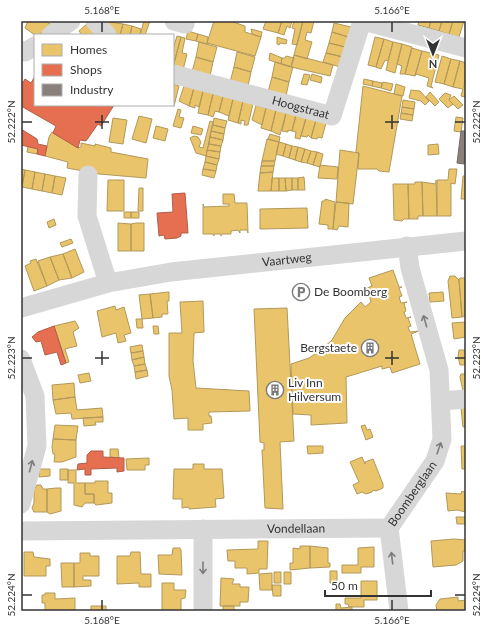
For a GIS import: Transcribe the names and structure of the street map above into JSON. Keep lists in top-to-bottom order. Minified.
{"streets":{"street":["Hoogstraat","Vaartweg","Boomberglaan","Vondellaan"]},"crossings":[["Vaartweg","Boomberglaan"],["Boomberglaan","Vondellaan"]],"one_way":["Boomberglaan"],"places":{"parking":["De Boomberg"],"building":["Bergstaete","Liv Inn Hilversum"]},"legend":["Homes","Shops","Industry"],"scale_bar":"50 m","north":"bottom","coordinates":["5.168°E","5.166°E","52.222°N","52.223°N","52.224°N"]}
